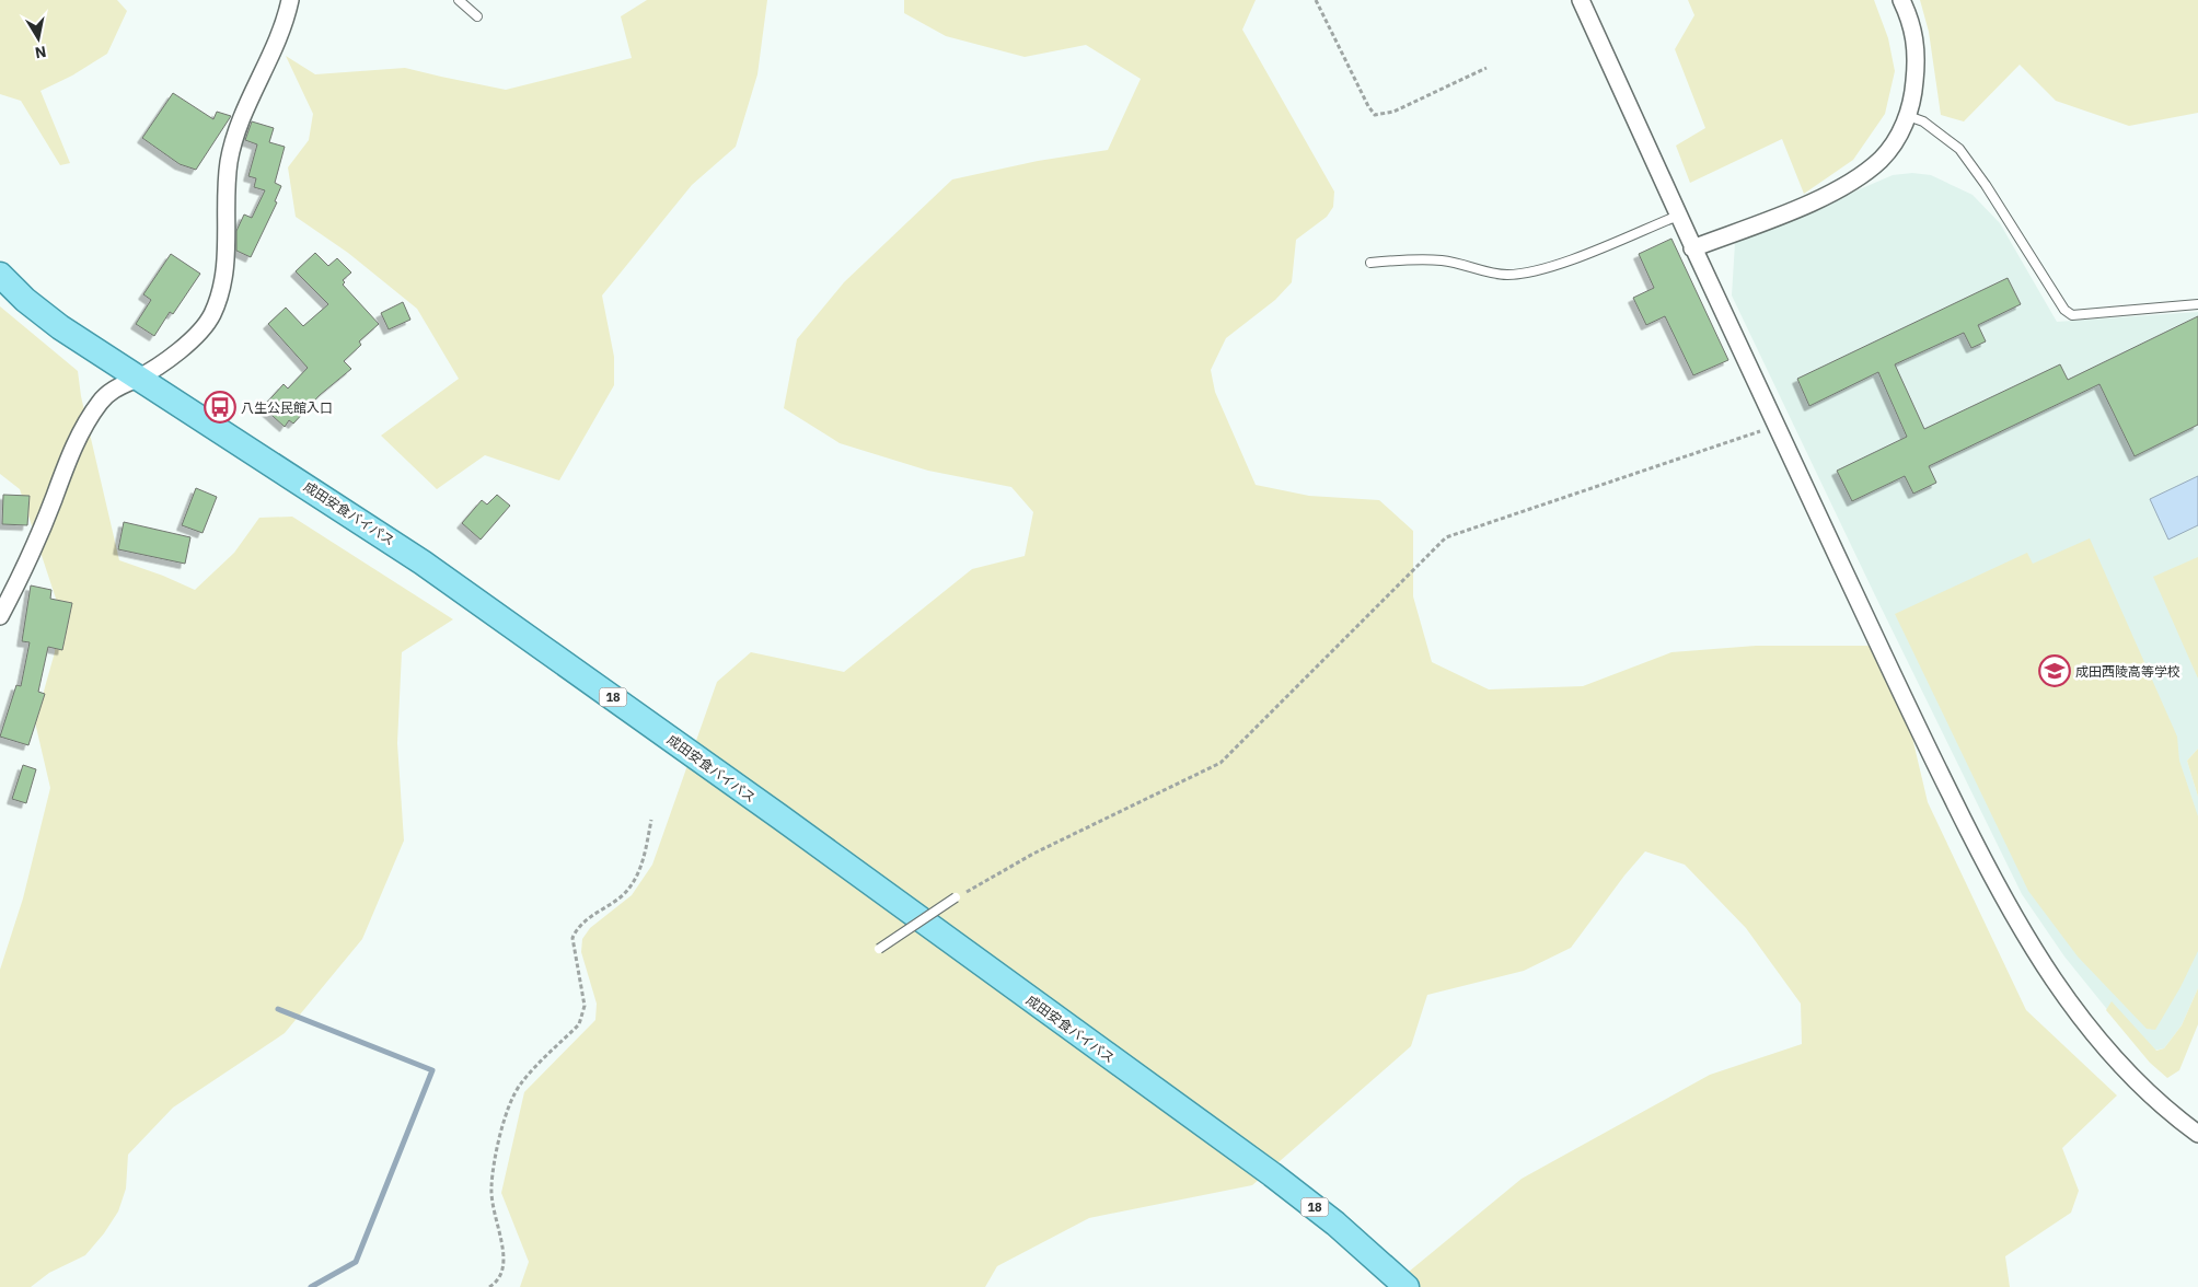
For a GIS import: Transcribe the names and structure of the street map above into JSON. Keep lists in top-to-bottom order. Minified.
{"streets":{"main road":["成田安食バイパス","18"]},"places":{"bus stop":["八生公民館入口"],"school or university":["成田西陵高等学校"]},"north":"bottom"}
